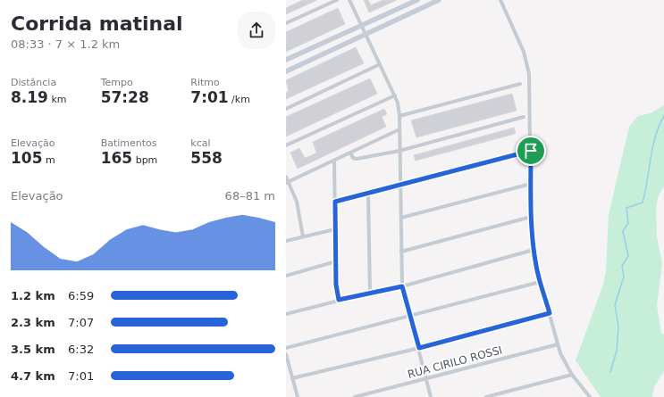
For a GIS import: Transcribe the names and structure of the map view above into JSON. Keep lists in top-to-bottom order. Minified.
{"streets":{"street":["RUA CIRILO ROSSI"]},"page":{"heading":["Corrida matinal","08:33 · 7 × 1.2 km"],"stats":[["Distância","8.19 km"],["Tempo","57:28"],["Ritmo","7:01 /km"],["Elevação","105 m"],["Batimentos","165 bpm"],["kcal","558"]],"chart":["Elevação","68–81 m"],"list":[{"name":"1.2 km","note":"6:59"},{"name":"2.3 km","note":"7:07"},{"name":"3.5 km","note":"6:32"},{"name":"4.7 km","note":"7:01"}]}}
